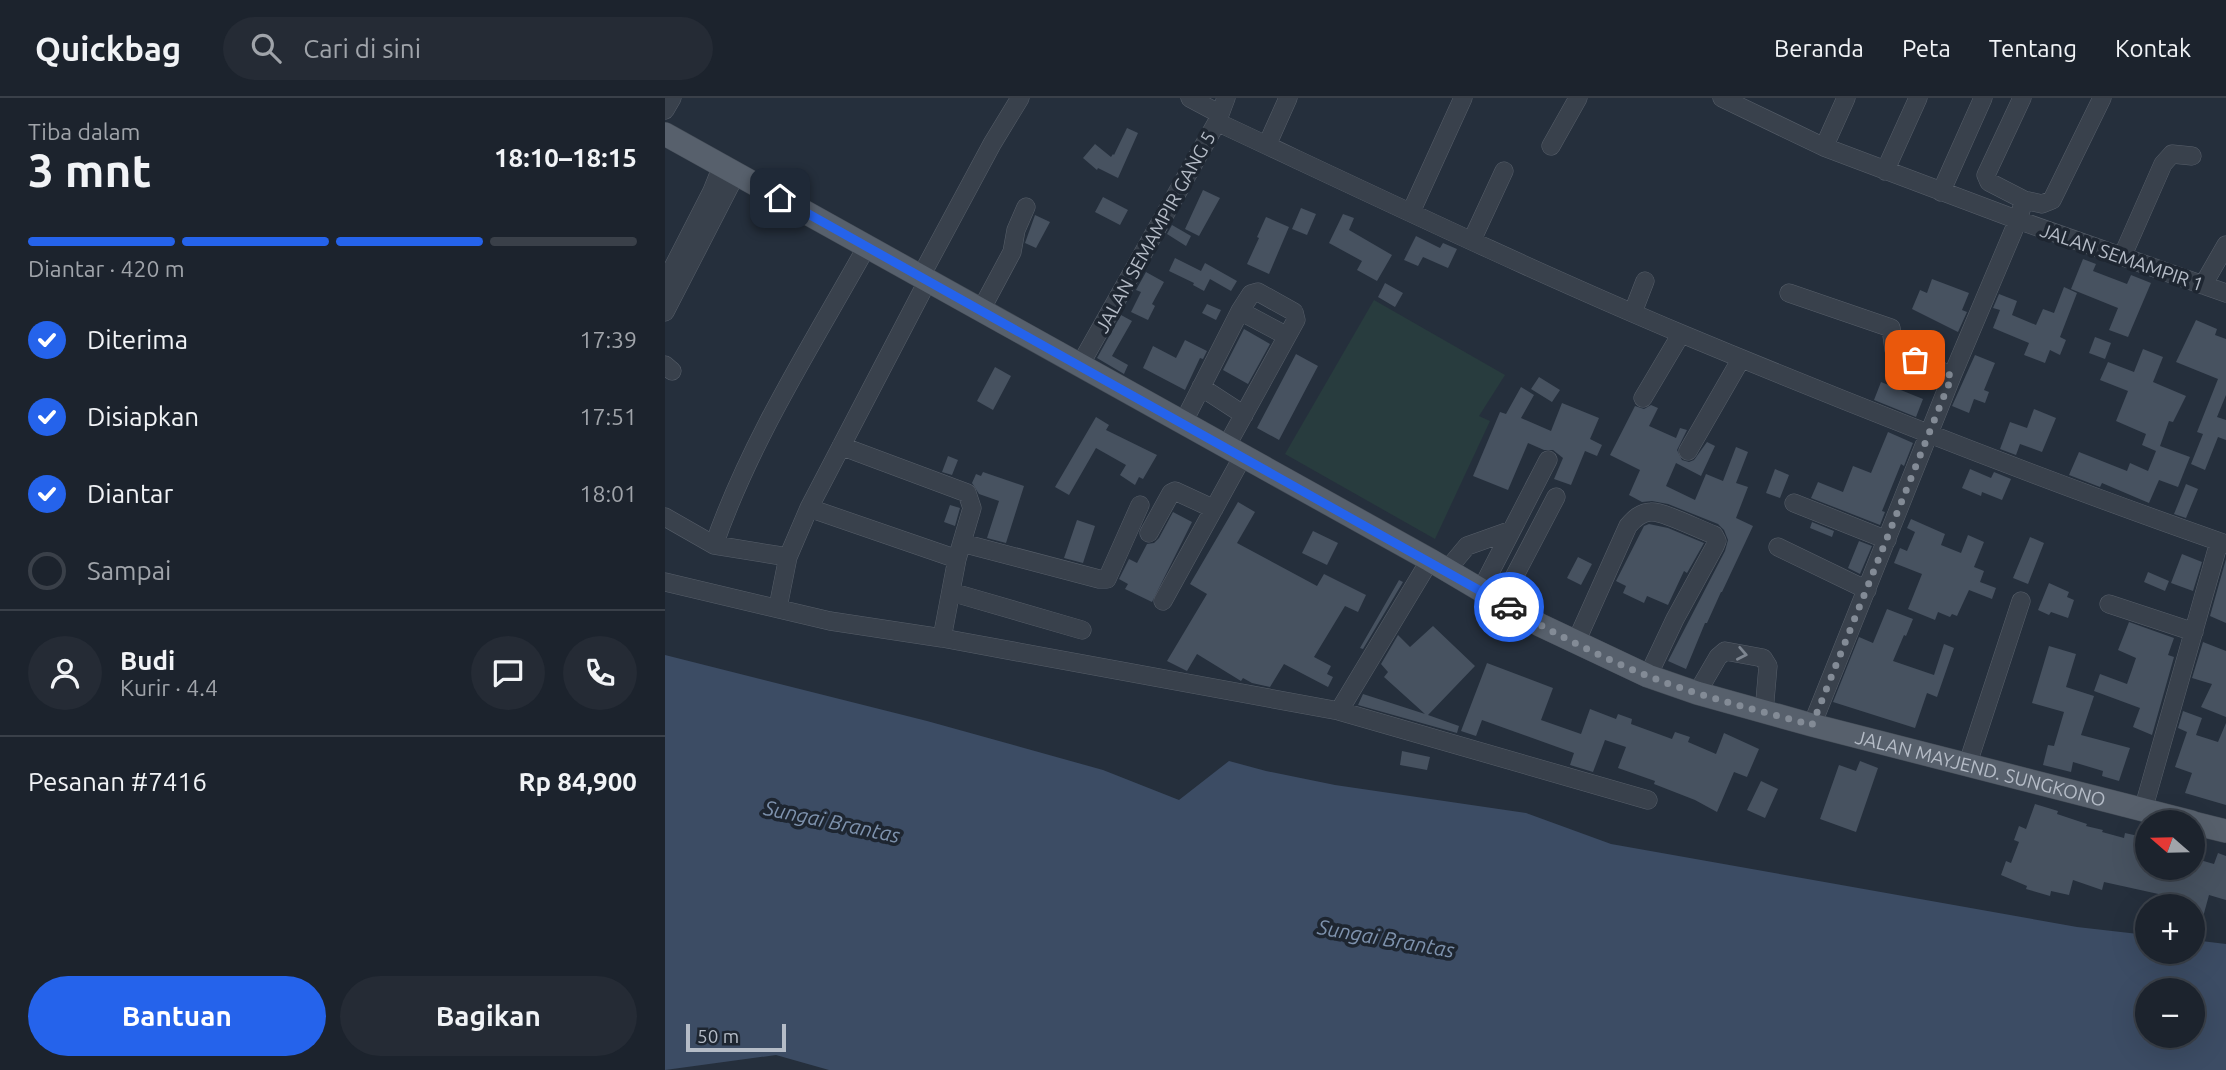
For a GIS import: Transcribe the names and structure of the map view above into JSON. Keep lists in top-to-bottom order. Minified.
{"streets":{"main road":["JALAN MAYJEND. SUNGKONO"],"street":["JALAN SEMAMPIR GANG 5","JALAN SEMAMPIR 1"]},"crossings":[["JALAN SEMAMPIR GANG 5","JALAN MAYJEND. SUNGKONO"]],"water":["Sungai Brantas"],"scale_bar":"50 m","north":"left","page":{"header":"Quickbag","search":"Cari di sini","nav":["Beranda","Peta","Tentang","Kontak"],"heading":["3 mnt","Tiba dalam","18:10–18:15"],"panel":["Budi","Kurir · 4.4","Pesanan #7416","Rp 84,900"],"bar":"Diantar · 420 m","list":[["Diterima","17:39"],["Disiapkan","17:51"],["Diantar","18:01"],"Sampai"],"map_buttons":["+","−"],"buttons":["Bantuan","Bagikan"],"scale":"50 m"}}
